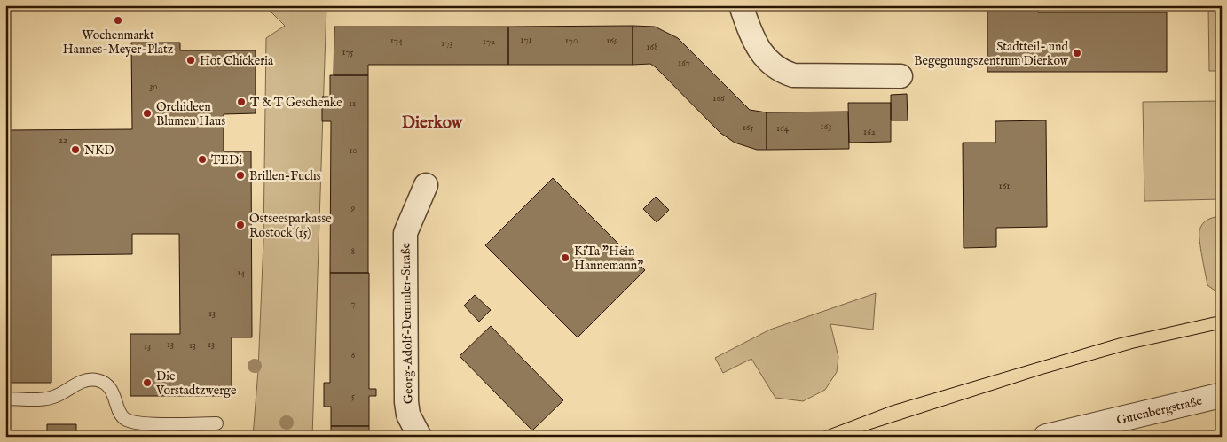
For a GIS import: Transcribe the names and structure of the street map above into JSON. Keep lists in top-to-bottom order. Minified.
{"streets":{"street":["Georg-Adolf-Demmler-Straße","Gutenbergstraße"]},"districts":["Dierkow"],"places":["Wochenmarkt Hannes-Meyer-Platz","Stadtteil- und Begegnungszentrum Dierkow","Hot Chickeria","T & T Geschenke","Orchideen Blumen Haus","NKD","TEDi","Brillen-Fuchs","Ostseesparkasse Rostock (15)","KiTa \"Hein Hannemann\"","Die Vorstadtzwerge"],"house_numbers":["171","174","170","169","172","173","168","175","167","30","166","11","163","165","164","162","22","10","161","9","8","14","7","13","13","13","13","13","6","5"]}
